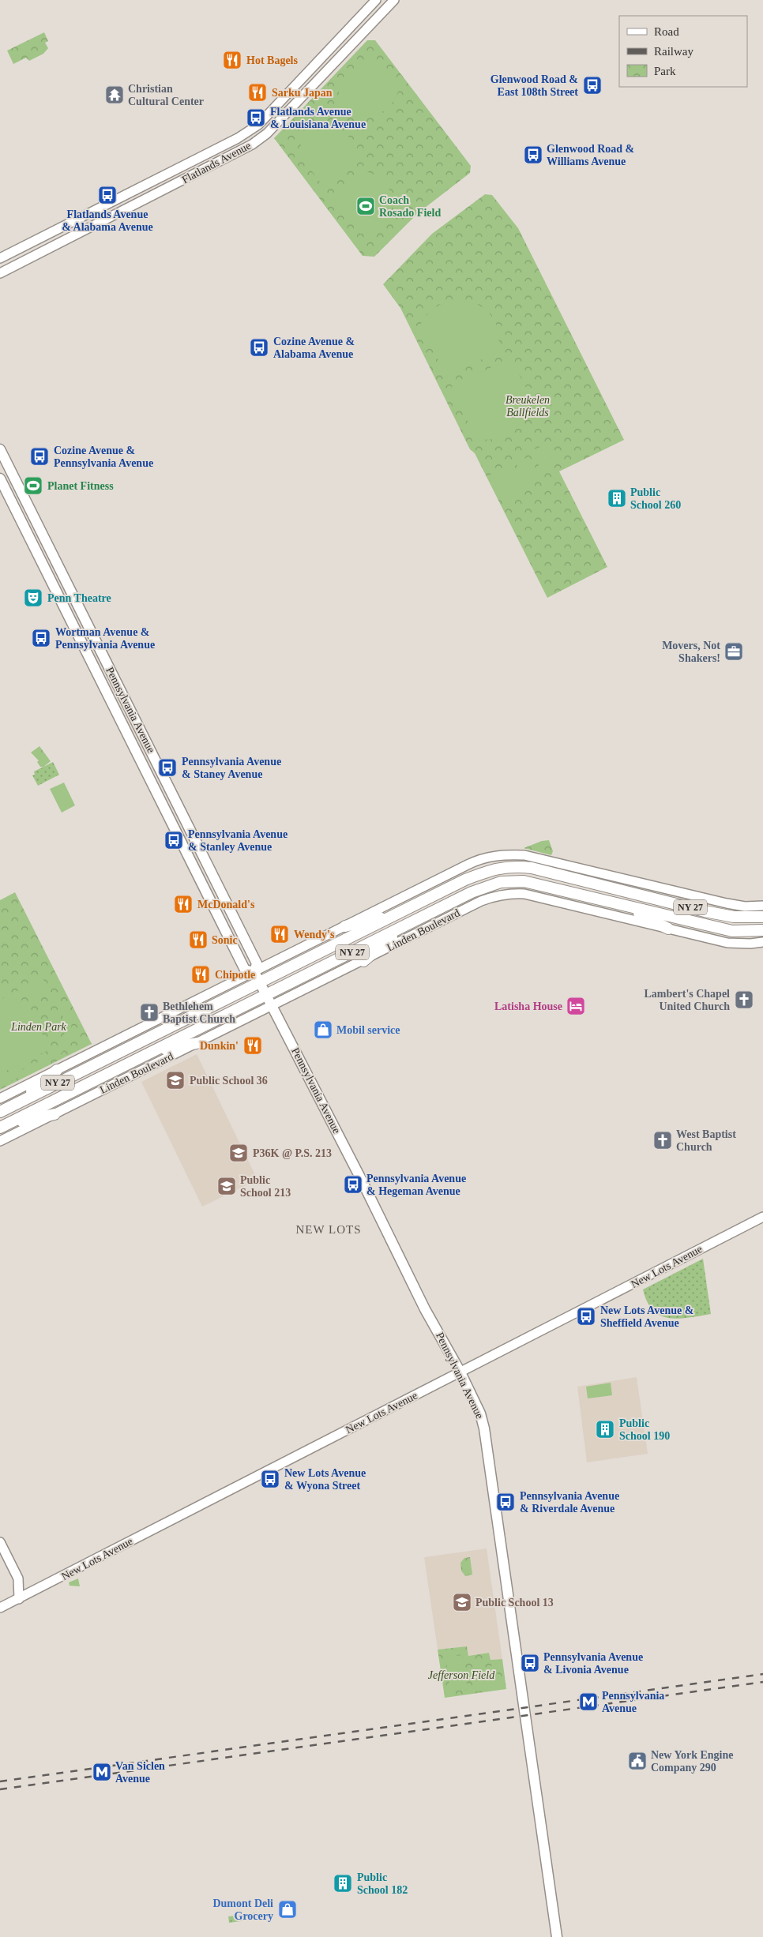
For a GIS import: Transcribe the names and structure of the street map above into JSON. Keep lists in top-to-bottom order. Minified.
{"streets":{"highway":["NY 27","Linden Boulevard"],"main road":["Pennsylvania Avenue"],"street":["Flatlands Avenue","New Lots Avenue"]},"crossings":[["Pennsylvania Avenue","NY 27"],["Pennsylvania Avenue","Linden Boulevard"],["Pennsylvania Avenue","New Lots Avenue"]],"districts":["NEW LOTS"],"parks":["Breukelen Ballfields","Linden Park","Jefferson Field"],"places":{"restaurant":["Hot Bagels","Sarku Japan","McDonald's","Wendy's","Sonic","Chipotle","Dunkin'"],"bus stop":["Glenwood Road & East 108th Street","Flatlands Avenue & Louisiana Avenue","Glenwood Road & Williams Avenue","Flatlands Avenue & Alabama Avenue","Cozine Avenue & Alabama Avenue","Cozine Avenue & Pennsylvania Avenue","Wortman Avenue & Pennsylvania Avenue","Pennsylvania Avenue & Staney Avenue","Pennsylvania Avenue & Stanley Avenue","Pennsylvania Avenue & Hegeman Avenue","New Lots Avenue & Sheffield Avenue","New Lots Avenue & Wyona Street","Pennsylvania Avenue & Riverdale Avenue","Pennsylvania Avenue & Livonia Avenue"],"temple":["Christian Cultural Center"],"sports":["Coach Rosado Field","Planet Fitness"],"building":["Public School 260","Public School 190","Public School 182"],"theatre":["Penn Theatre"],"office":["Movers, Not Shakers!"],"church":["Lambert's Chapel United Church","Bethlehem Baptist Church","West Baptist Church"],"hotel":["Latisha House"],"shop":["Mobil service","Dumont Deli Grocery"],"school or university":["Public School 36","P36K @ P.S. 213","Public School 213","Public School 13"],"metro station":["Pennsylvania Avenue","Van Siclen Avenue"],"public building":["New York Engine Company 290"]},"legend":["Road","Railway","Park"]}
